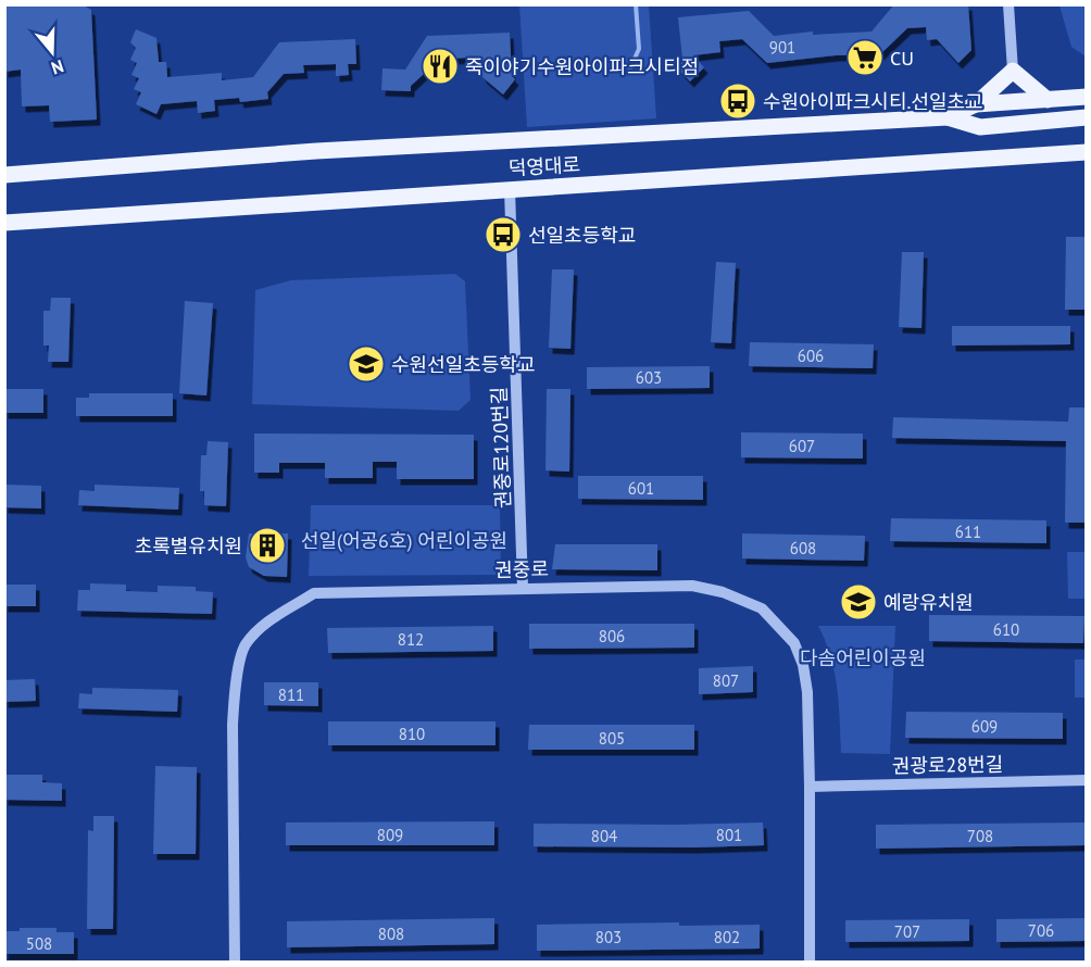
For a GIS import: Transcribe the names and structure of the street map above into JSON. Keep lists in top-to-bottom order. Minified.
{"streets":{"main road":["덕영대로"],"street":["권중로120번길","권중로","권광로28번길"]},"crossings":[["덕영대로","권중로120번길"],["권중로120번길","권중로"],["권중로","권광로28번길"]],"parks":["선일(어공6호) 어린이공원","다솜어린이공원"],"places":{"supermarket":["CU"],"restaurant":["죽이야기수원아이파크시티점"],"bus stop":["수원아이파크시티.선일초교","선일초등학교"],"school or university":["수원선일초등학교","예랑유치원"],"building":["초록별유치원"]},"house_numbers":["901","606","603","607","601","611","608","610","806","812","807","811","609","810","805","809","801","804","708","706","707","808","803","802","508"],"north":"bottom"}
